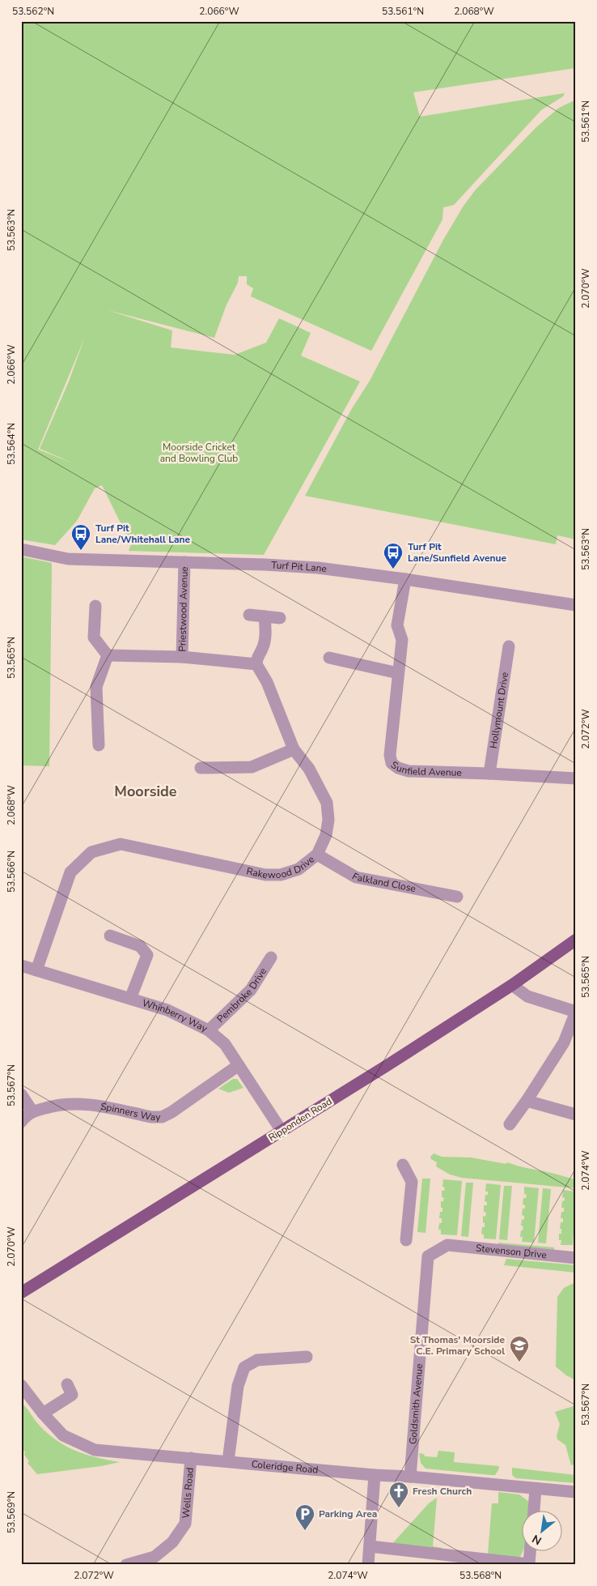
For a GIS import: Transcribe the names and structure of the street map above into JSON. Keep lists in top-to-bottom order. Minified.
{"streets":{"main road":["Ripponden Road"],"street":["Turf Pit Lane","Priestwood Avenue","Hollymount Drive","Sunfield Avenue","Rakewood Drive","Falkland Close","Pembroke Drive","Whinberry Way","Spinners Way","Stevenson Drive","Goldsmith Avenue","Coleridge Road","Wells Road"]},"crossings":[["Turf Pit Lane","Priestwood Avenue"],["Turf Pit Lane","Sunfield Avenue"],["Hollymount Drive","Sunfield Avenue"],["Rakewood Drive","Falkland Close"],["Rakewood Drive","Whinberry Way"],["Pembroke Drive","Whinberry Way"],["Whinberry Way","Spinners Way"],["Whinberry Way","Ripponden Road"],["Stevenson Drive","Goldsmith Avenue"],["Goldsmith Avenue","Coleridge Road"],["Coleridge Road","Wells Road"]],"districts":["Moorside"],"parks":["Moorside Cricket and Bowling Club"],"places":{"bus stop":["Turf Pit Lane/Whitehall Lane","Turf Pit Lane/Sunfield Avenue"],"school or university":["St Thomas' Moorside C.E. Primary School"],"church":["Fresh Church"],"parking":["Parking Area"]},"north":"bottom left","coordinates":["53.562°N","2.066°W","53.561°N","2.068°W","53.563°N","2.070°W","53.564°N","53.565°N","2.072°W","53.566°N","53.567°N","2.074°W","53.569°N","53.568°N"]}
